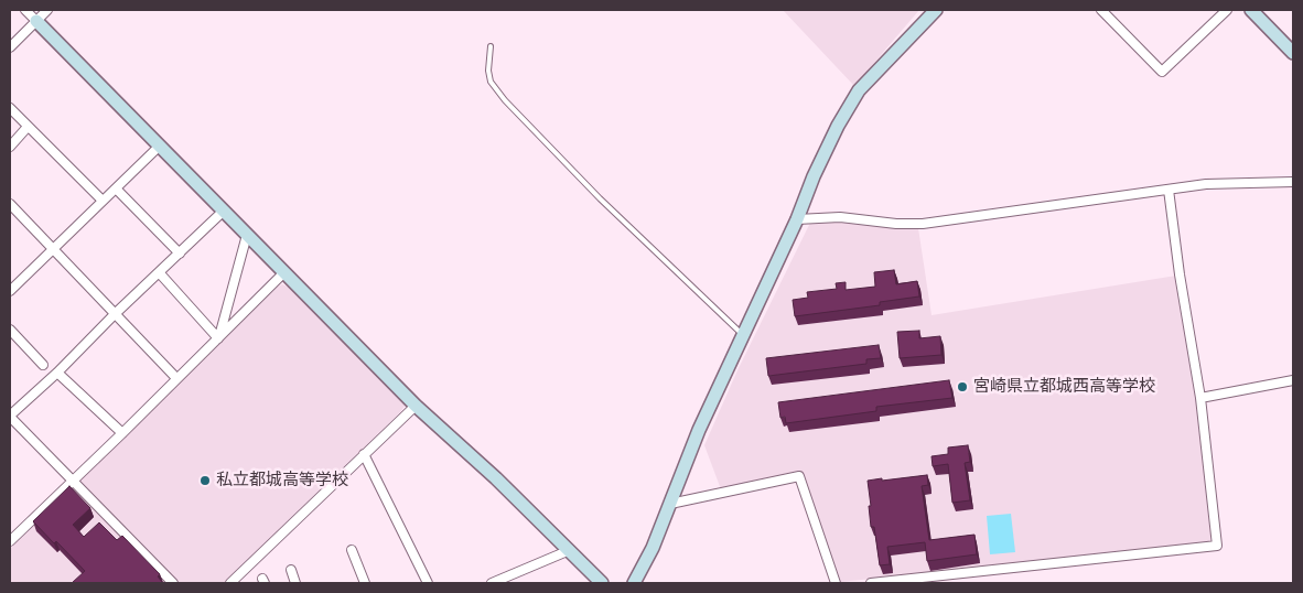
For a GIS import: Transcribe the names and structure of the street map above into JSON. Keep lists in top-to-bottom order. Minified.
{"places":["宮崎県立都城西高等学校","私立都城高等学校"]}
